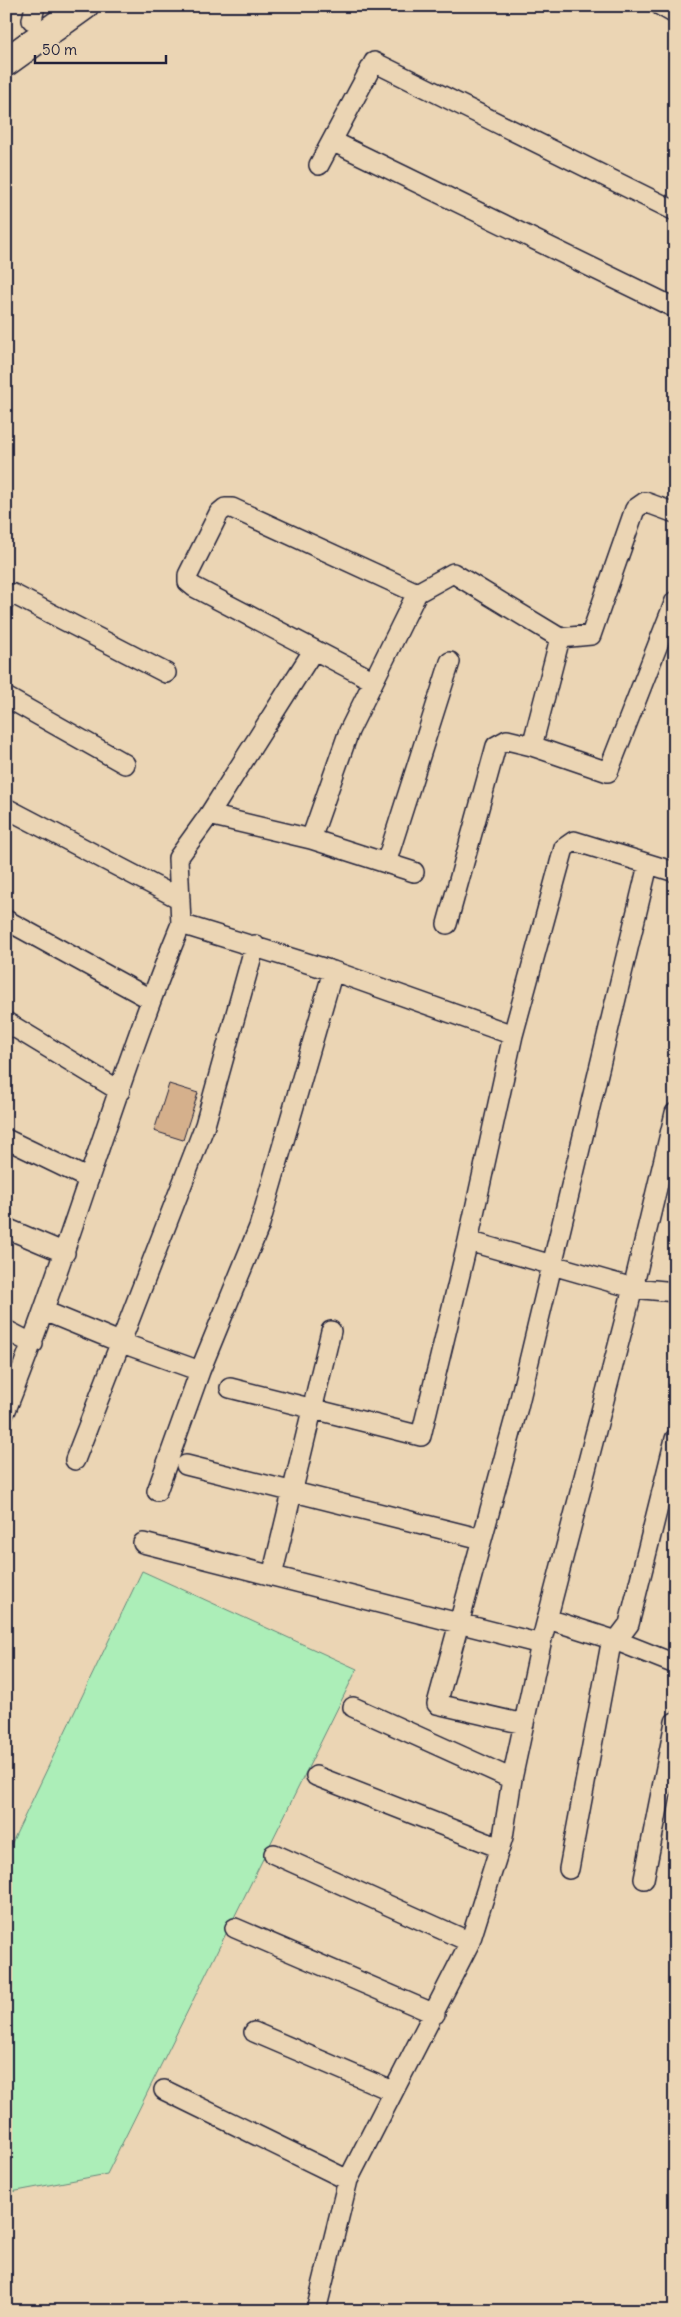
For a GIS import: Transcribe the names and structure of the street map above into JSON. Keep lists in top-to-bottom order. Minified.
{"scale_bar":"50 m"}
